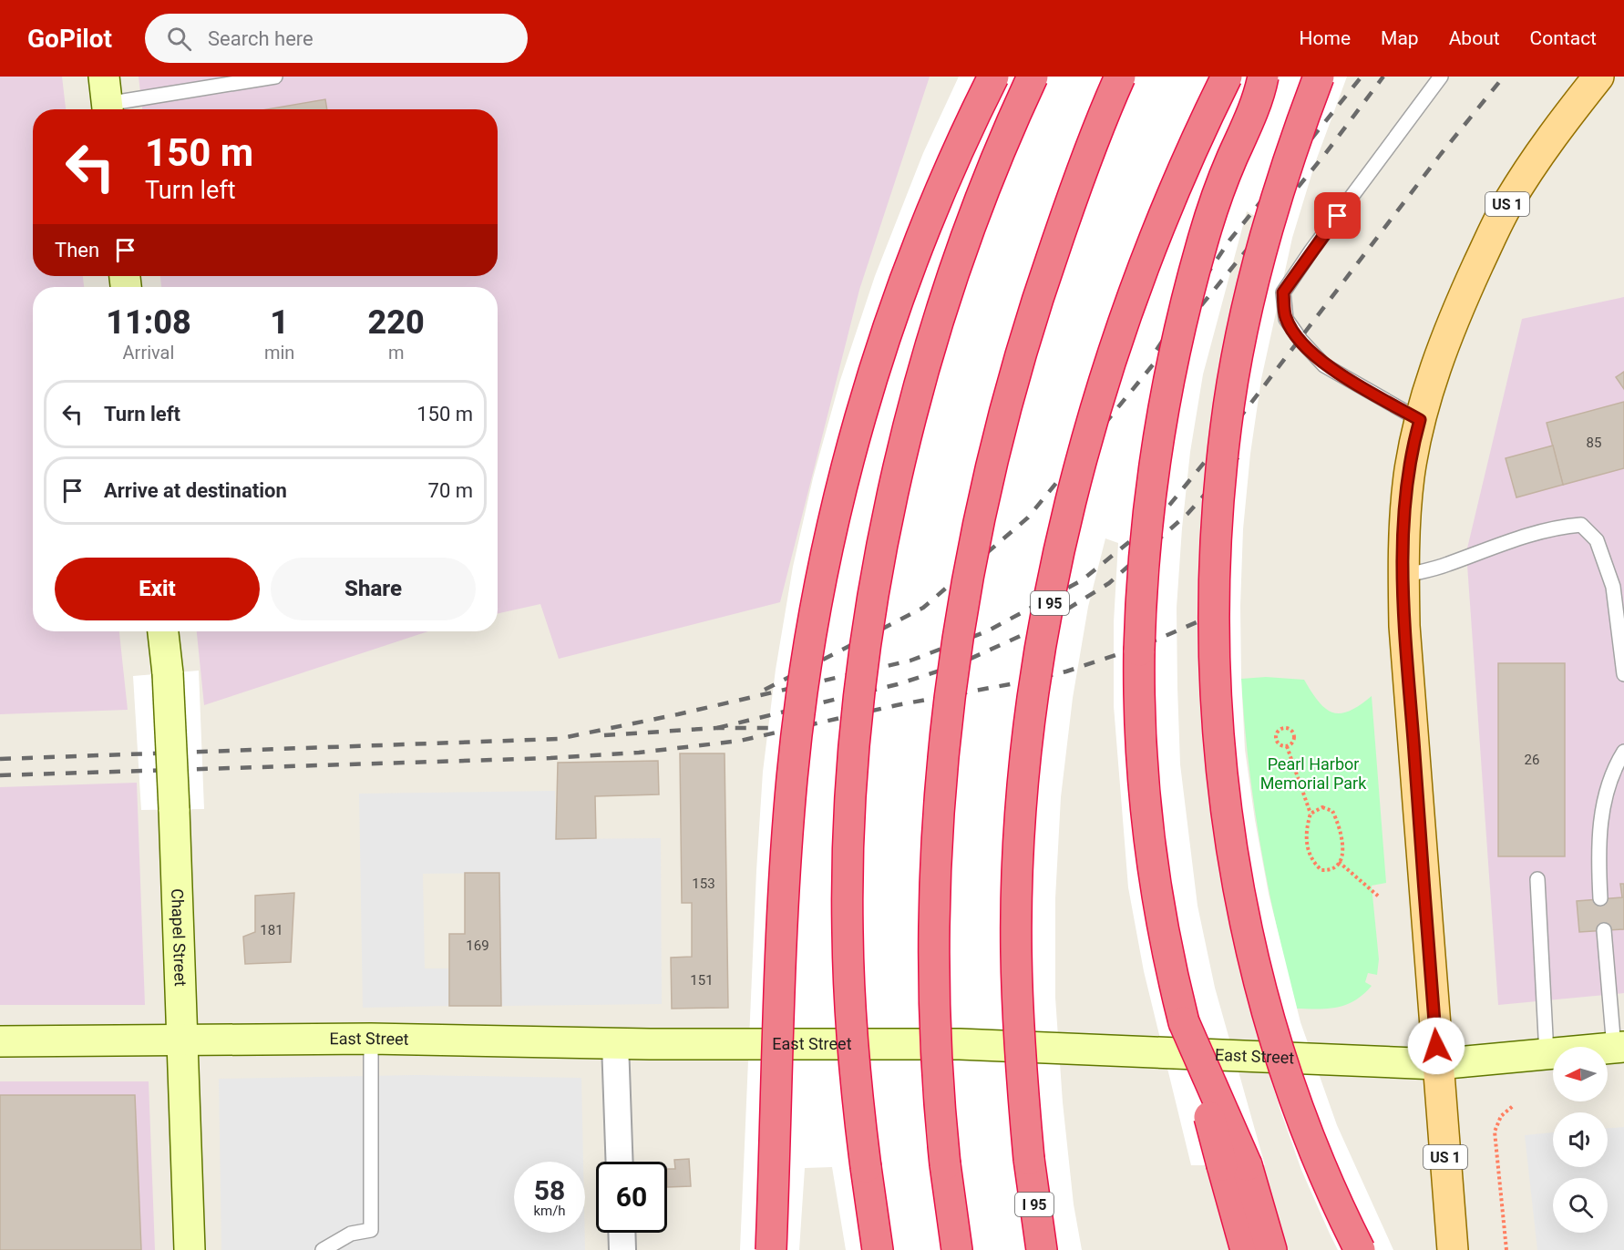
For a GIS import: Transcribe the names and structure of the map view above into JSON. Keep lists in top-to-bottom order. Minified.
{"streets":{"highway":["I 95"],"main road":["US 1","Chapel Street","East Street"]},"crossings":[["US 1","East Street"],["Chapel Street","East Street"]],"parks":["Pearl Harbor Memorial Park"],"house_numbers":["85","26","153","181","169","151"],"north":"left","page":{"header":"GoPilot","search":"Search here","nav":["Home","Map","About","Contact"],"turn":["150 m","Turn left"],"then":"Then","eta":["11:08","Arrival","1","min","220","m"],"list":[{"name":"Turn left","value":"150 m"},{"name":"Arrive at destination","value":"70 m"}],"buttons":["Exit","Share"],"speed":"58 km/h","limit":"60"}}
